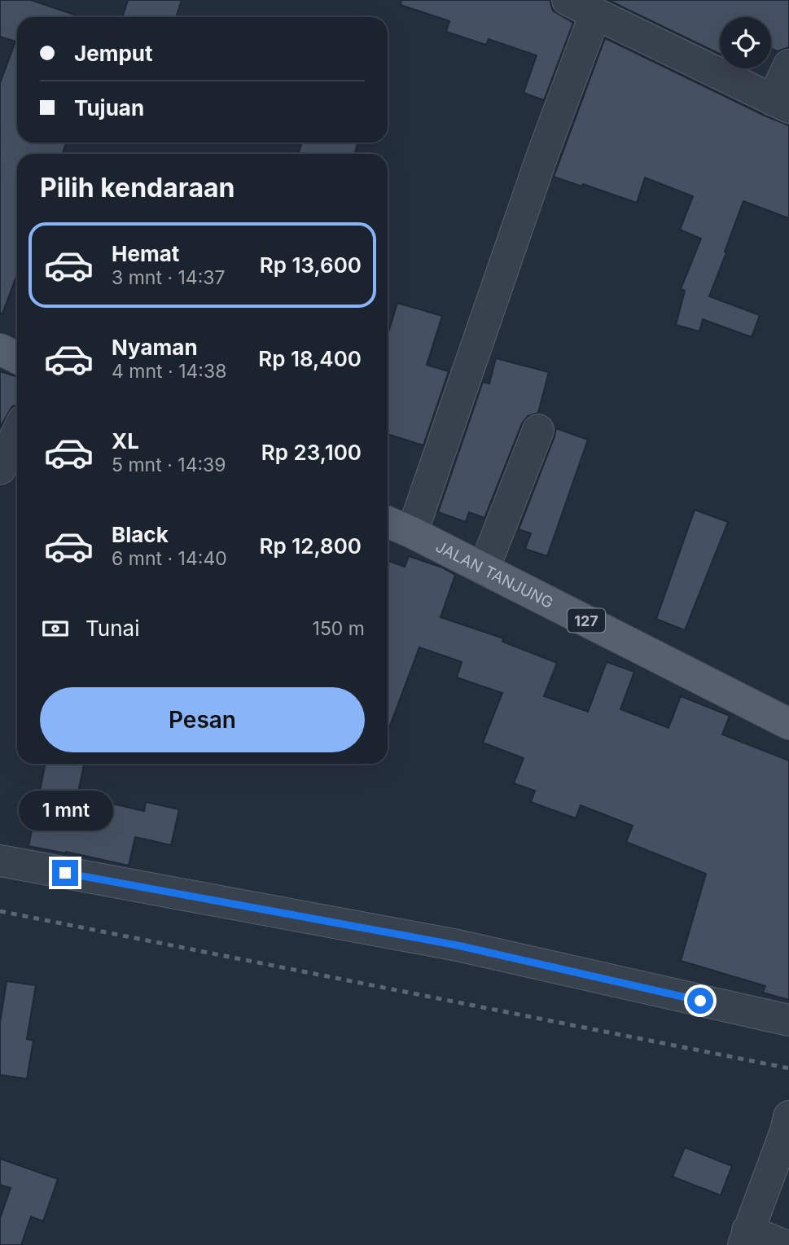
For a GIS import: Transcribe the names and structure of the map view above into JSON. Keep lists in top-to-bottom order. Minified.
{"streets":{"main road":["JALAN TANJUNG","127"]},"page":{"banner":["Jemput","Tujuan"],"heading":"Pilih kendaraan","list":[{"name":"Hemat","note":"3 mnt · 14:37","value":"Rp 13,600"},{"name":"Nyaman","note":"4 mnt · 14:38","value":"Rp 18,400"},{"name":"XL","note":"5 mnt · 14:39","value":"Rp 23,100"},{"name":"Black","note":"6 mnt · 14:40","value":"Rp 12,800"}],"pay":["Tunai","150 m"],"buttons":"Pesan","bubble":"1 mnt"}}
